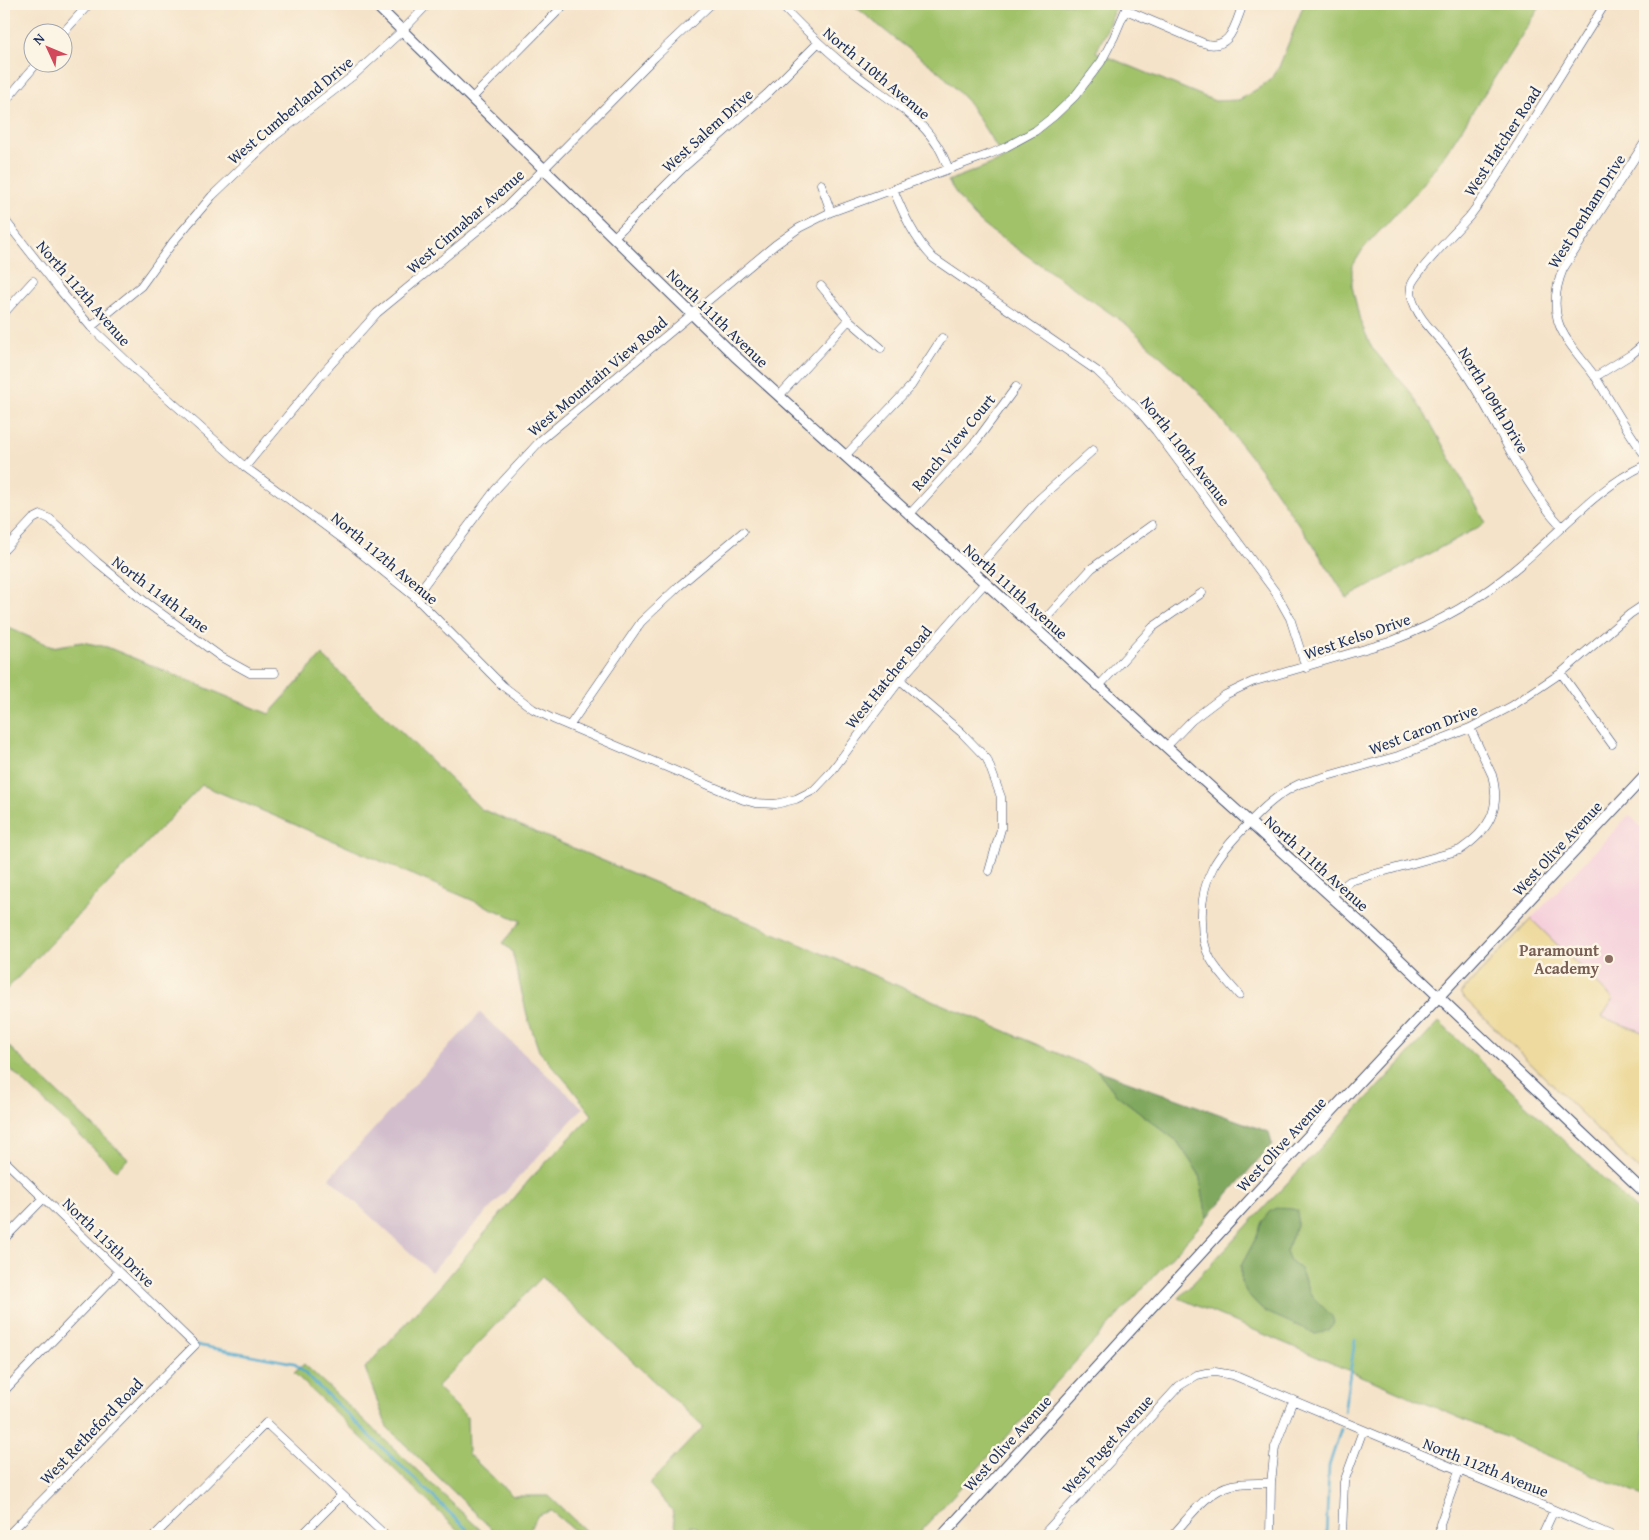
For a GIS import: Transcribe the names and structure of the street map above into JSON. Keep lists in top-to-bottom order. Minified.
{"streets":{"street":["North 110th Avenue","West Cumberland Drive","West Salem Drive","West Hatcher Road","West Denham Drive","West Cinnabar Avenue","North 112th Avenue","North 111th Avenue","West Mountain View Road","North 109th Drive","Ranch View Court","North 114th Lane","West Kelso Drive","West Caron Drive","West Olive Avenue","North 115th Drive","West Retheford Road","West Puget Avenue"]},"crossings":[["North 110th Avenue","West Salem Drive"],["North 110th Avenue","West Mountain View Road"],["North 110th Avenue","West Kelso Drive"],["West Cumberland Drive","North 112th Avenue"],["West Cumberland Drive","North 111th Avenue"],["West Salem Drive","North 111th Avenue"],["West Hatcher Road","North 112th Avenue"],["West Hatcher Road","North 111th Avenue"],["West Hatcher Road","North 109th Drive"],["West Cinnabar Avenue","North 112th Avenue"],["West Cinnabar Avenue","North 111th Avenue"],["North 112th Avenue","West Mountain View Road"],["North 112th Avenue","West Puget Avenue"],["North 111th Avenue","West Mountain View Road"],["North 111th Avenue","Ranch View Court"],["North 111th Avenue","West Kelso Drive"],["North 111th Avenue","West Caron Drive"],["North 111th Avenue","West Olive Avenue"],["North 109th Drive","West Kelso Drive"],["North 115th Drive","West Retheford Road"]],"places":["Paramount Academy"],"north":"top left"}
